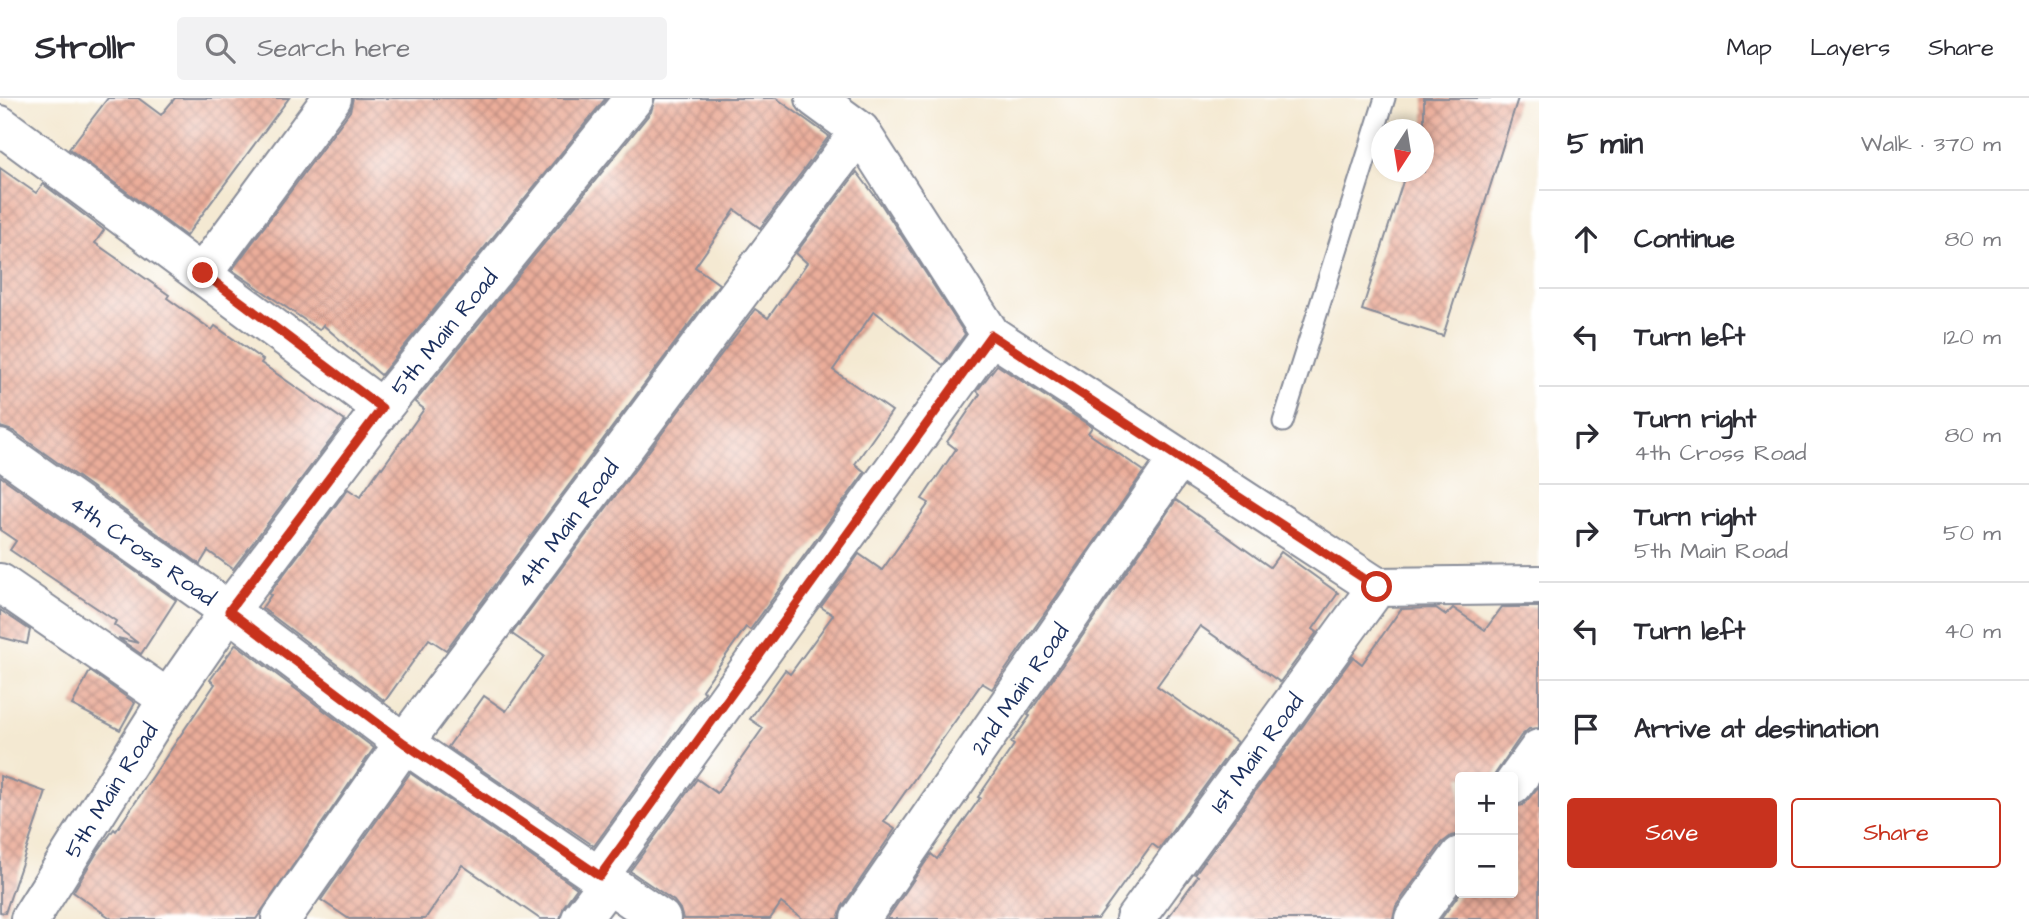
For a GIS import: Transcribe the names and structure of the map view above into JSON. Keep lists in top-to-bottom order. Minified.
{"streets":{"street":["5th Main Road","4th Main Road","4th Cross Road","2nd Main Road","1st Main Road"]},"crossings":[["5th Main Road","4th Cross Road"],["4th Main Road","4th Cross Road"]],"north":"bottom","page":{"header":"Strollr","search":"Search here","nav":["Map","Layers","Share"],"heading":["5 min","Walk · 370 m"],"list":[["Continue","80 m"],["Turn left","120 m"],["Turn right","4th Cross Road","80 m"],["Turn right","5th Main Road","50 m"],["Turn left","40 m"],"Arrive at destination"],"map_buttons":["+","−"],"buttons":["Save","Share"]}}
